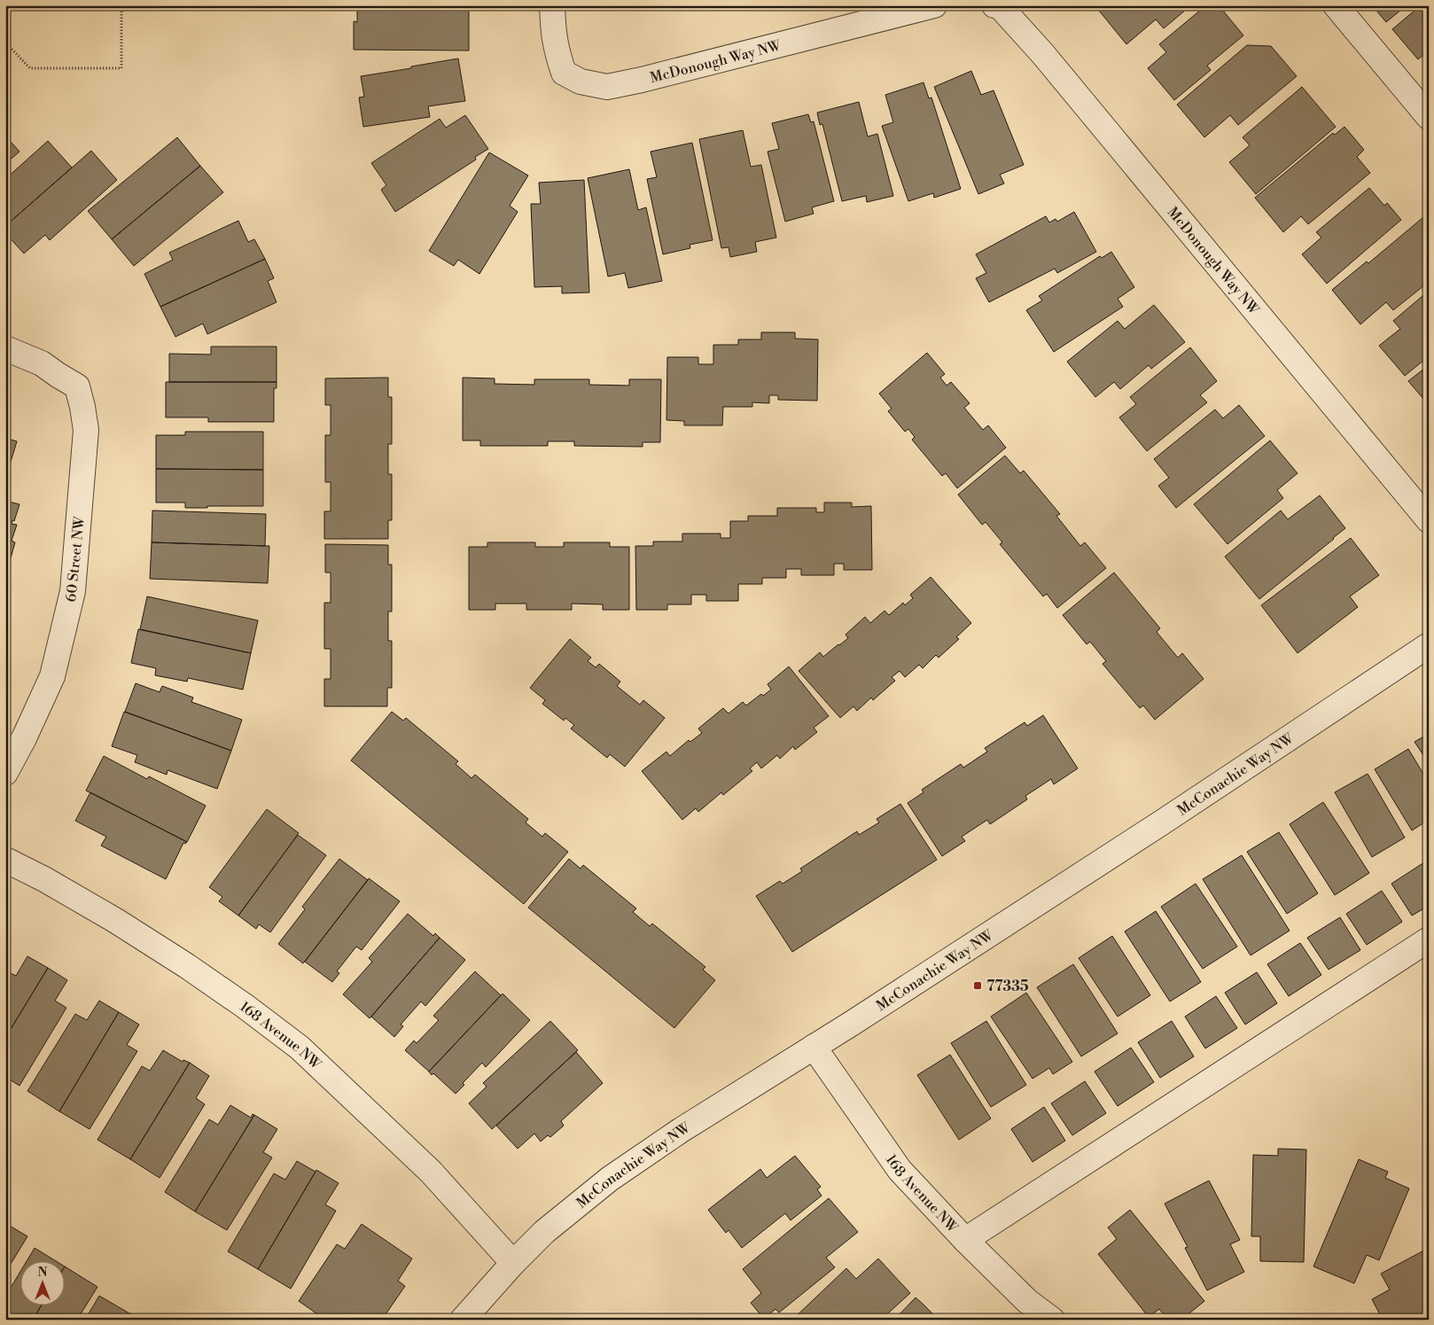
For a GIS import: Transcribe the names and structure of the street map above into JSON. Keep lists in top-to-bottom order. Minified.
{"streets":{"street":["McDonough Way NW","60 Street NW","McConachie Way NW","168 Avenue NW"]},"crossings":[["McConachie Way NW","168 Avenue NW"]],"places":{"transit":["77335"]},"north":"top"}
